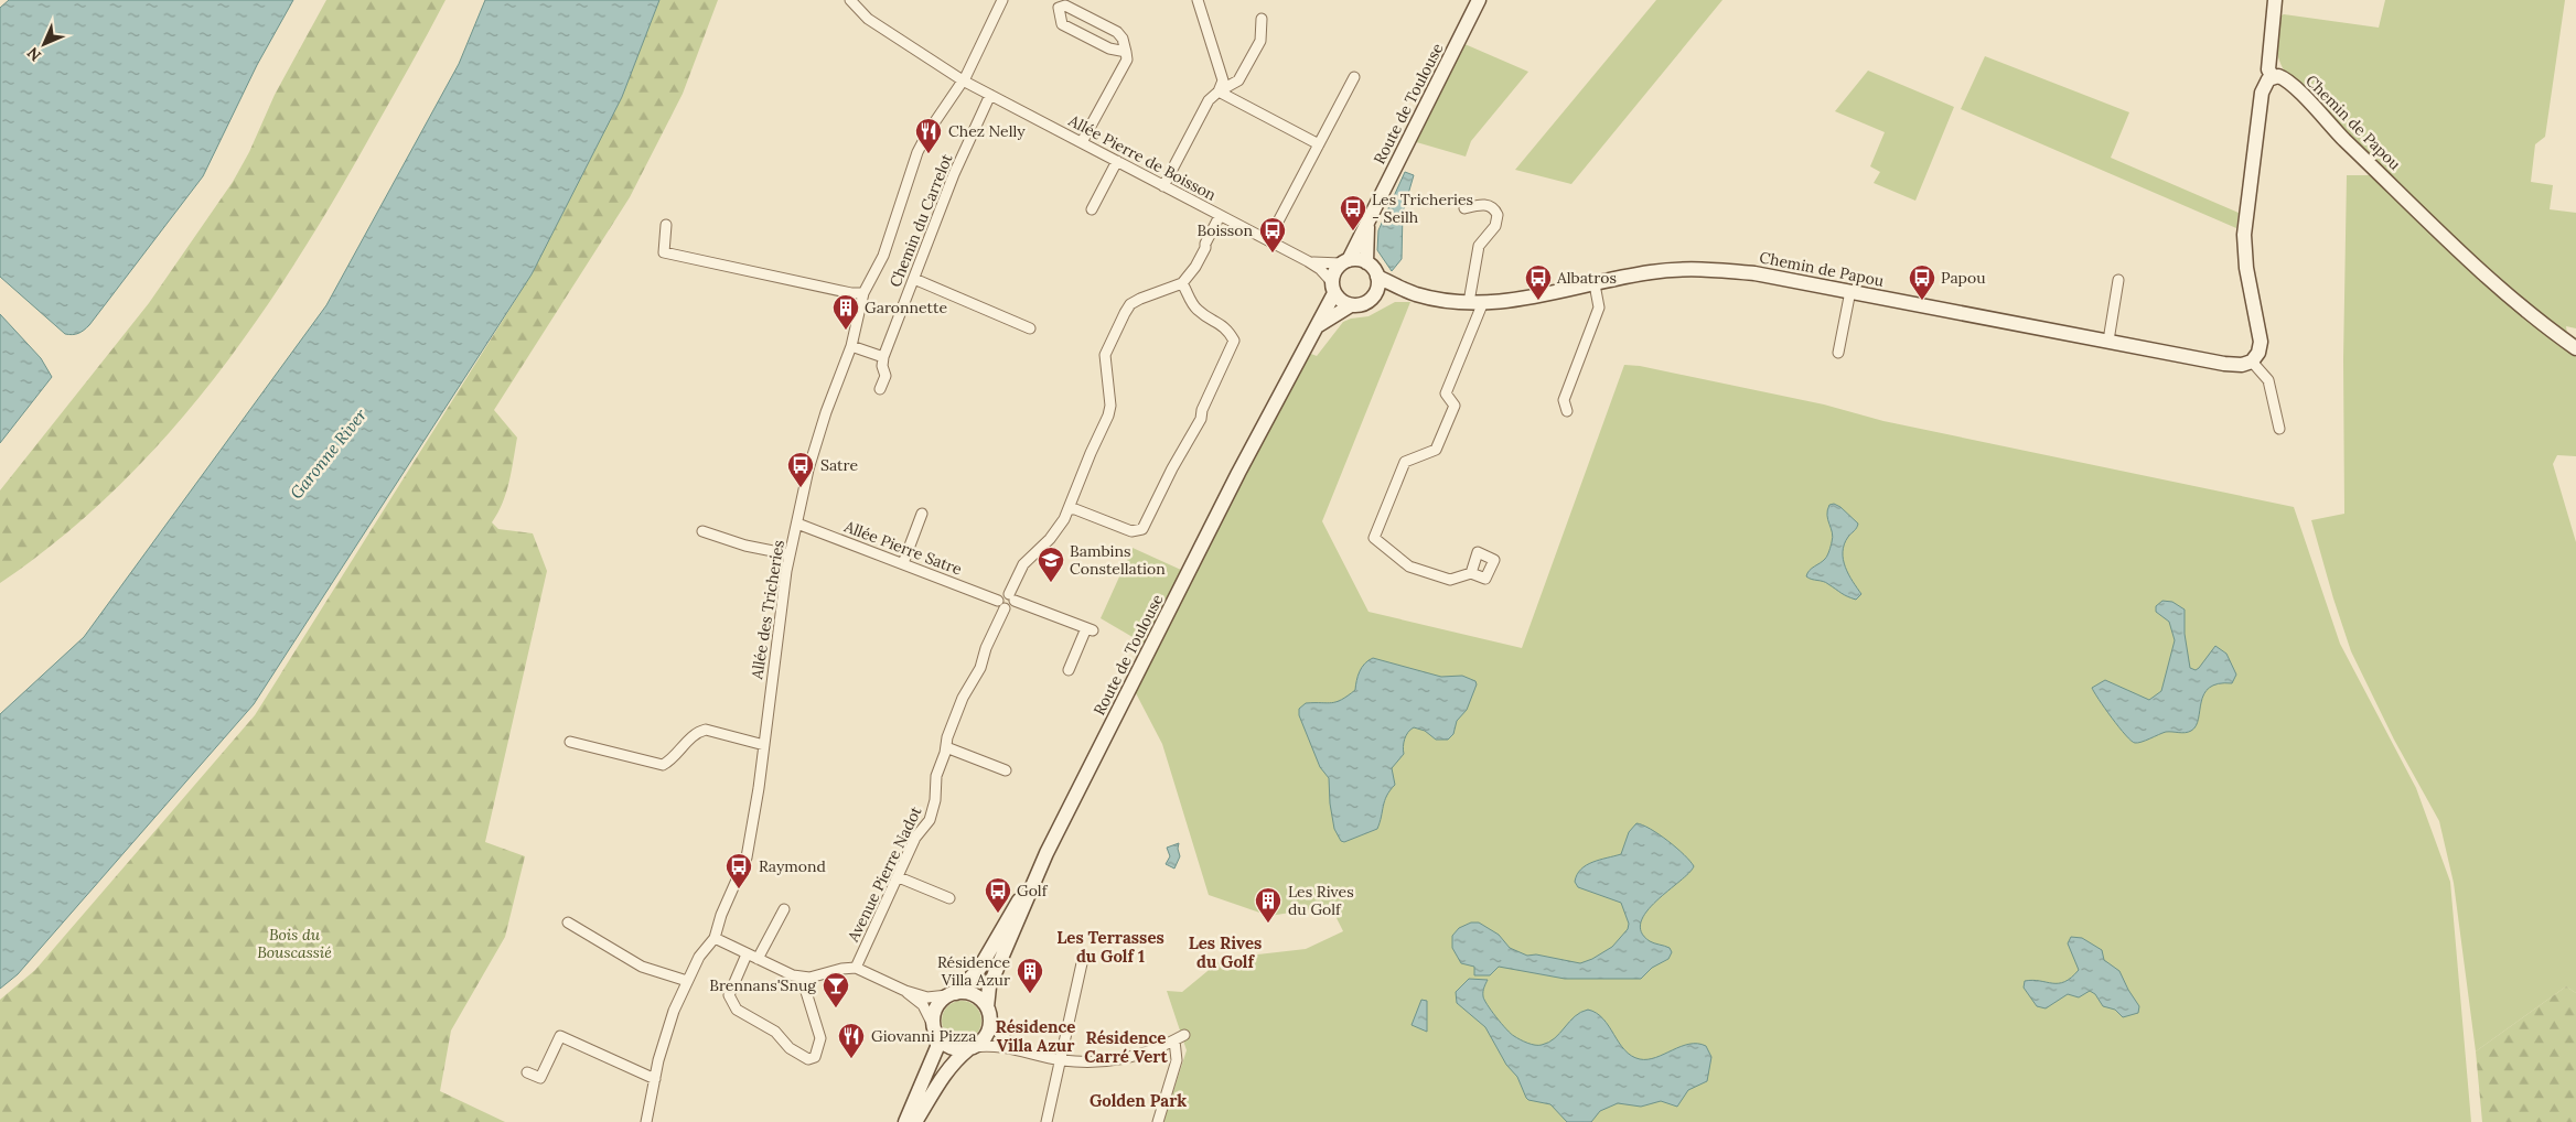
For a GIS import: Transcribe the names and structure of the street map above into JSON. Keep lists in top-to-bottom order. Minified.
{"streets":{"main road":["Route de Toulouse","Chemin de Papou"],"street":["Allée Pierre de Boisson","Chemin du Carrelot","Allée Pierre Satre","Allée des Tricheries","Avenue Pierre Nadot"]},"crossings":[["Route de Toulouse","Chemin de Papou"],["Route de Toulouse","Allée Pierre de Boisson"],["Chemin de Papou","Allée Pierre de Boisson"],["Allée Pierre de Boisson","Chemin du Carrelot"],["Allée Pierre de Boisson","Allée des Tricheries"],["Allée Pierre Satre","Allée des Tricheries"],["Allée Pierre Satre","Avenue Pierre Nadot"]],"districts":["Les Terrasses du Golf 1","Les Rives du Golf","Résidence Villa Azur","Résidence Carré Vert","Golden Park"],"water":["Garonne River"],"parks":["Bois du Bouscassié"],"places":{"restaurant":["Chez Nelly","Giovanni Pizza"],"bus stop":["Les Tricheries - Seilh","Boisson","Albatros","Papou","Satre","Raymond","Golf"],"building":["Garonnette","Les Rives du Golf","Résidence Villa Azur"],"school or university":["Bambins Constellation"],"bar":["Brennans'Snug"]},"north":"bottom left"}
